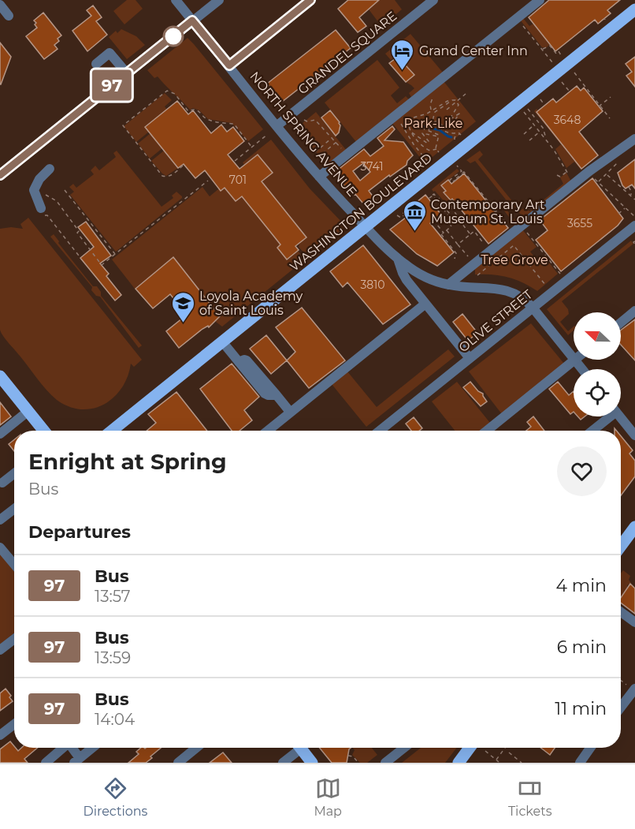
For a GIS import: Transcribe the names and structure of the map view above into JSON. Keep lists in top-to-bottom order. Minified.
{"streets":{"main road":["WASHINGTON BOULEVARD"],"street":["GRANDEL SQUARE","NORTH SPRING AVENUE","OLIVE STREET"]},"crossings":[["GRANDEL SQUARE","NORTH SPRING AVENUE"],["NORTH SPRING AVENUE","WASHINGTON BOULEVARD"],["NORTH SPRING AVENUE","OLIVE STREET"]],"parks":["Park-Like","Tree Grove"],"places":{"hotel":["Grand Center Inn"],"museum":["Contemporary Art Museum St. Louis"],"school or university":["Loyola Academy of Saint Louis"]},"lines":["bus line 97"],"house_numbers":["3648","3741","701","3655","3810"],"north":"left","page":{"on_map":"97","heading":[["Enright at Spring","Bus"],"Departures"],"list":[{"mark":"97","name":"Bus","note":"13:57","value":"4 min"},{"mark":"97","name":"Bus","note":"13:59","value":"6 min"},{"mark":"97","name":"Bus","note":"14:04","value":"11 min"}],"tabs":["Directions","Map","Tickets"]}}
